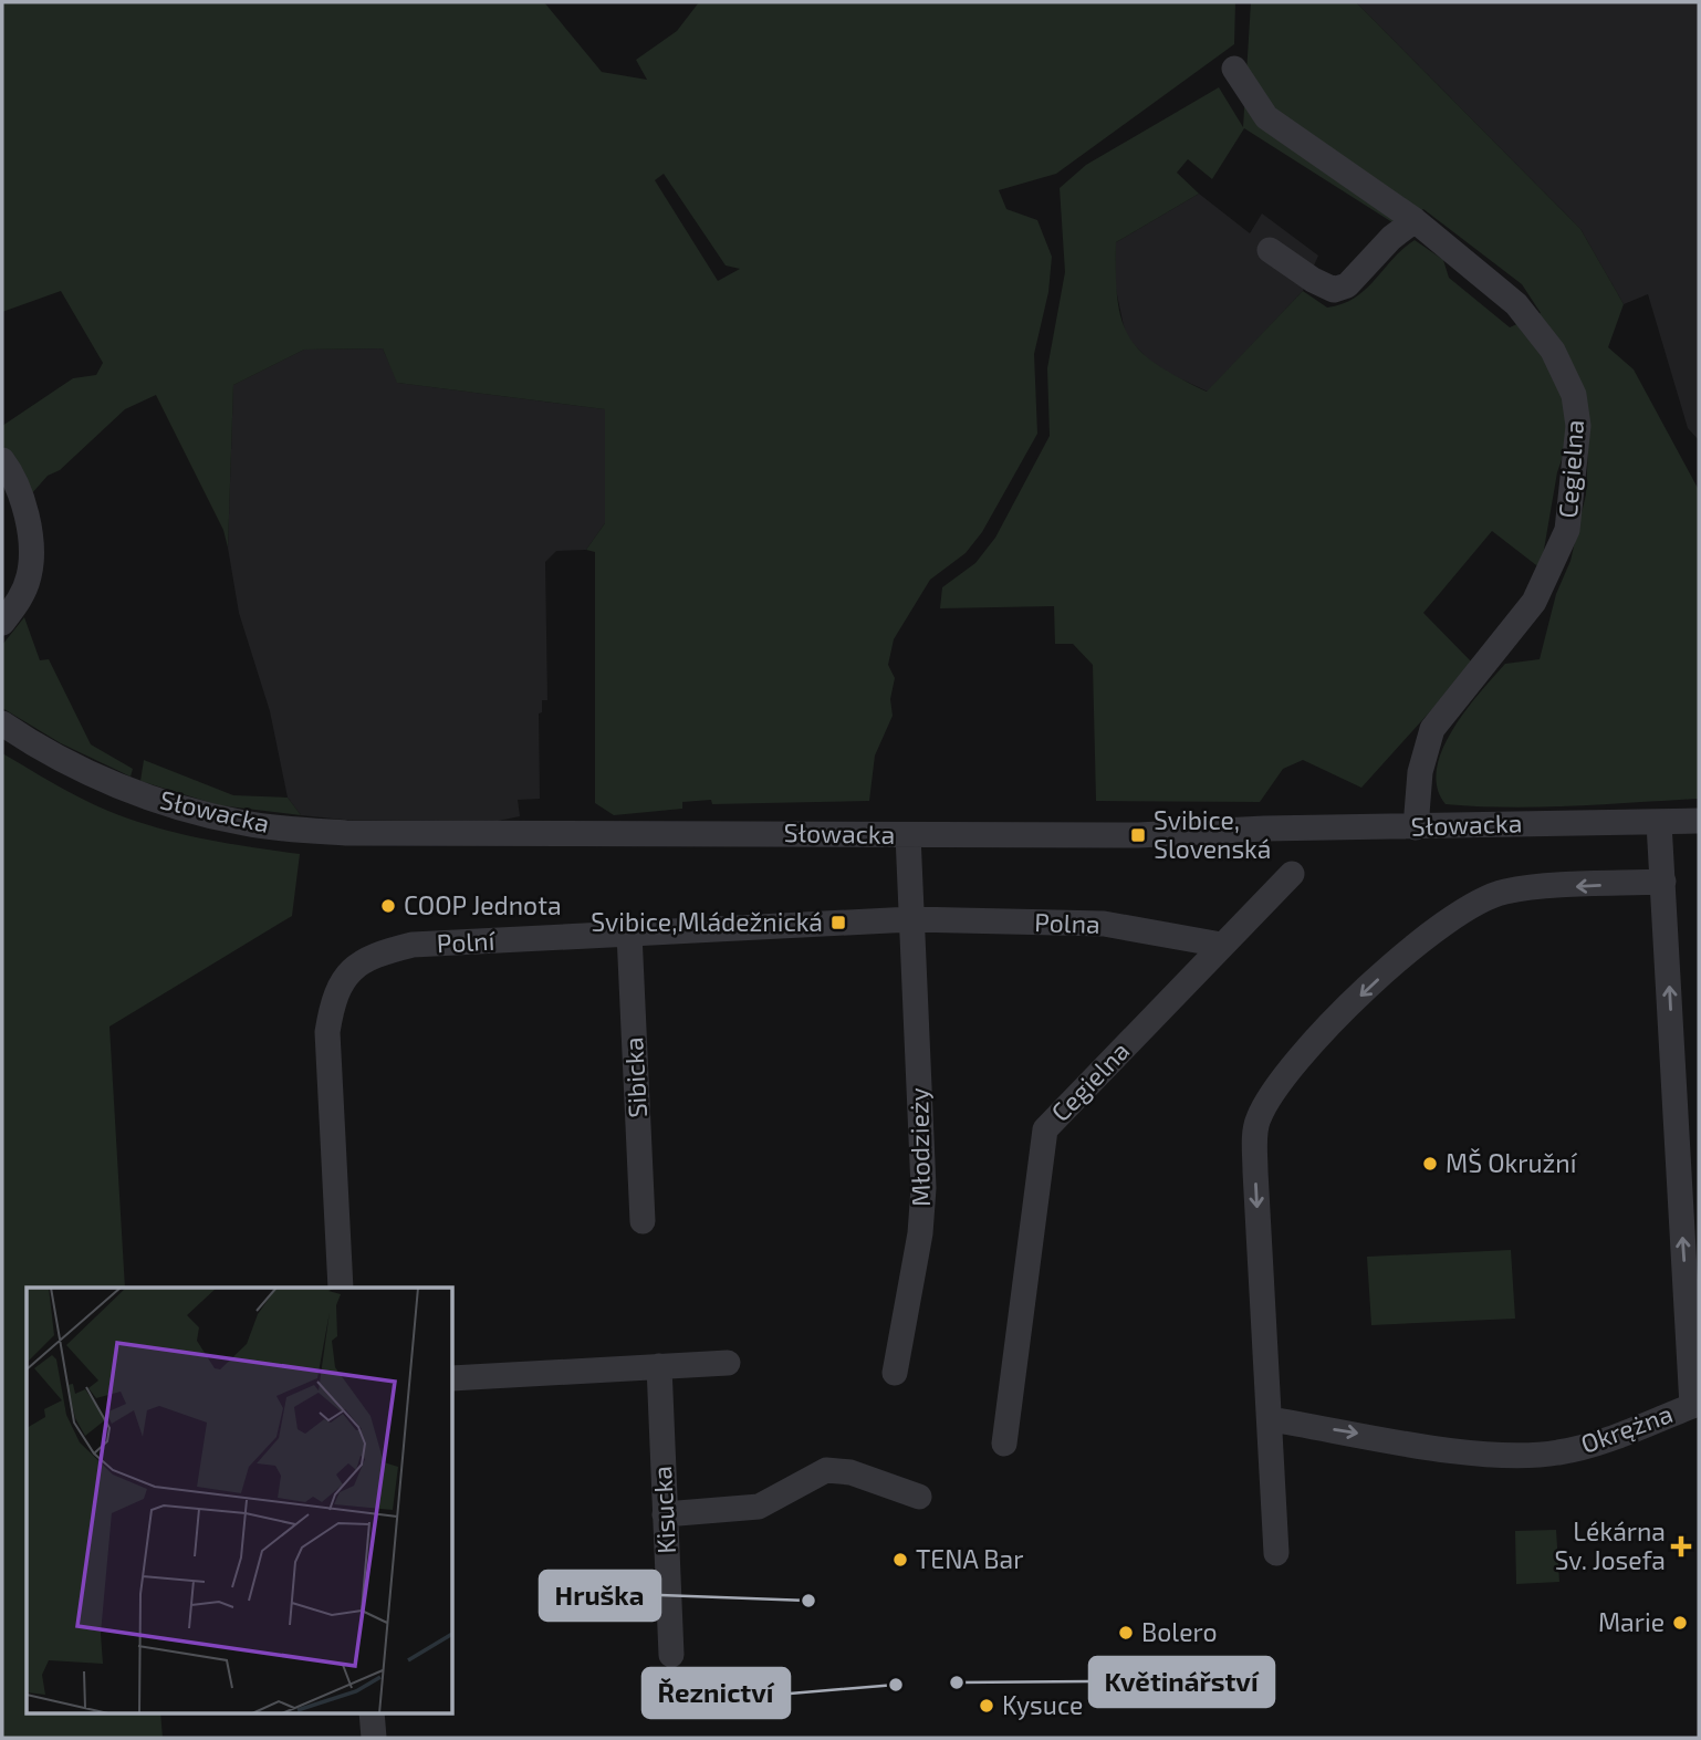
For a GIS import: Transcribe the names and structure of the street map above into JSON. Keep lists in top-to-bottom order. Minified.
{"streets":{"street":["Cegielna","Słowacka","Polna","Polní","Sibicka","Młodzieży","Okrężna","Kisucka"]},"crossings":[["Cegielna","Słowacka"],["Cegielna","Polna"],["Słowacka","Młodzieży"],["Słowacka","Okrężna"],["Polna","Polní"],["Polna","Młodzieży"],["Polní","Sibicka"],["Polní","Młodzieży"]],"places":{"transit":["Svibice, Slovenská","Svibice,Mládežnická"],"other":["COOP Jednota","MŠ Okružní","TENA Bar","Hruška","Marie","Bolero","Květinářství","Řeznictví","Kysuce"],"health":["Lékárna Sv. Josefa"]}}
